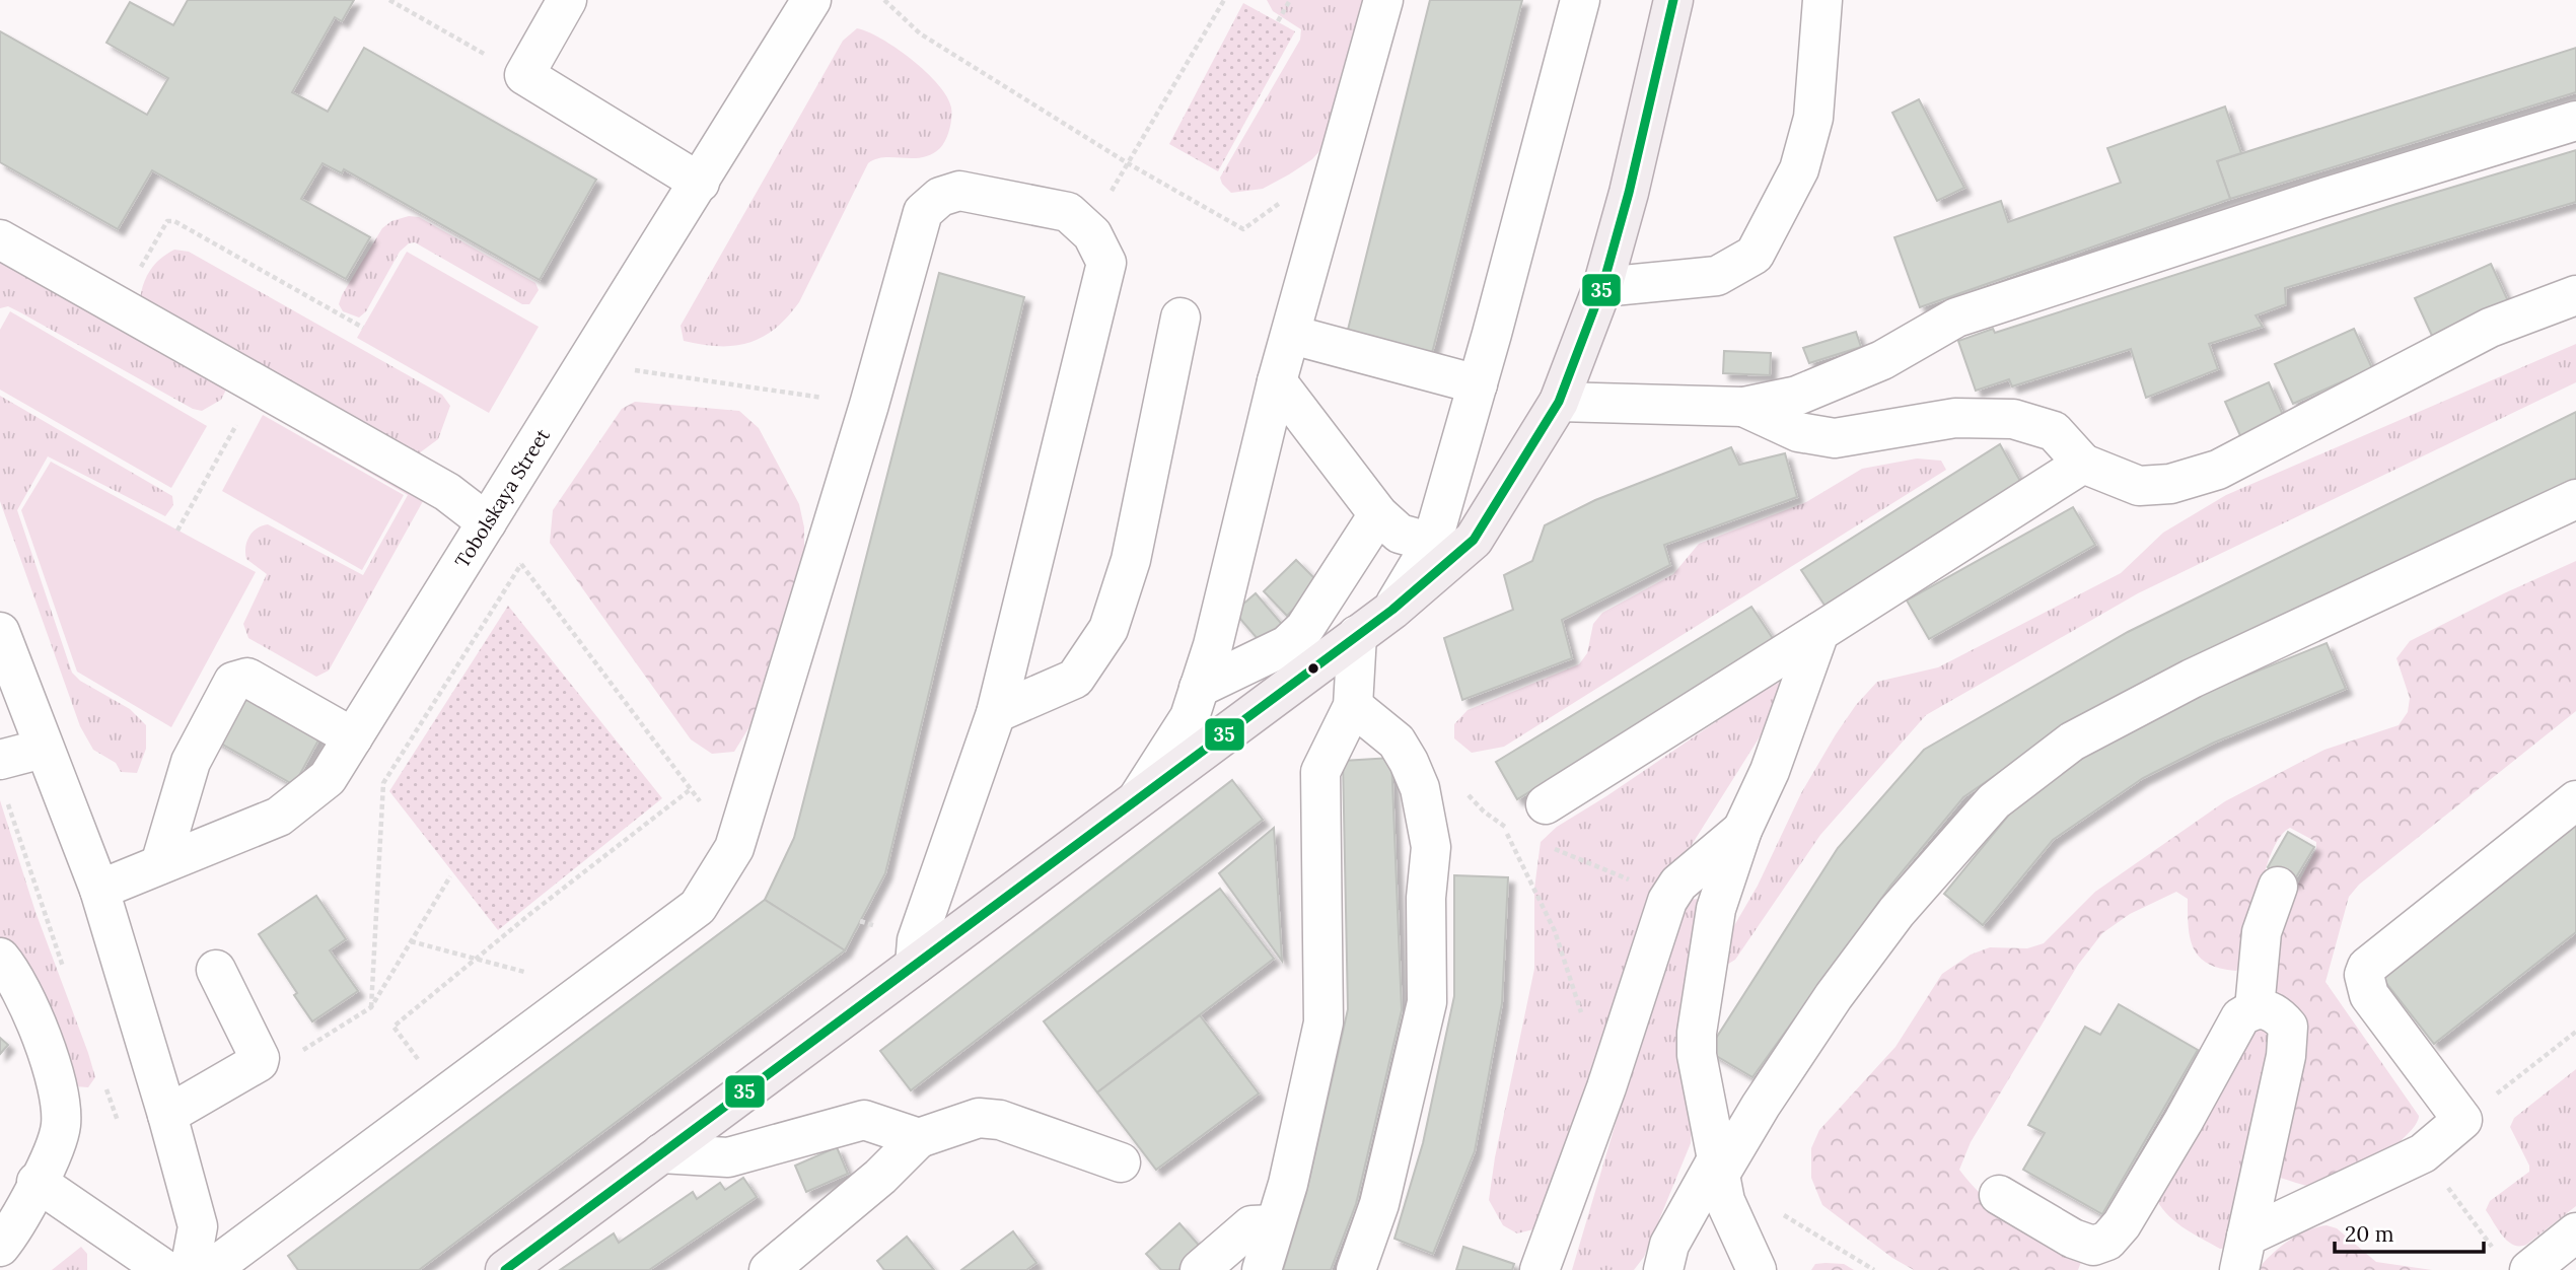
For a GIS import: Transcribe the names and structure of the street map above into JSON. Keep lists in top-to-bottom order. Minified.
{"streets":{"street":["Tobolskaya Street"]},"lines":["transit line 35"],"scale_bar":"20 m"}
